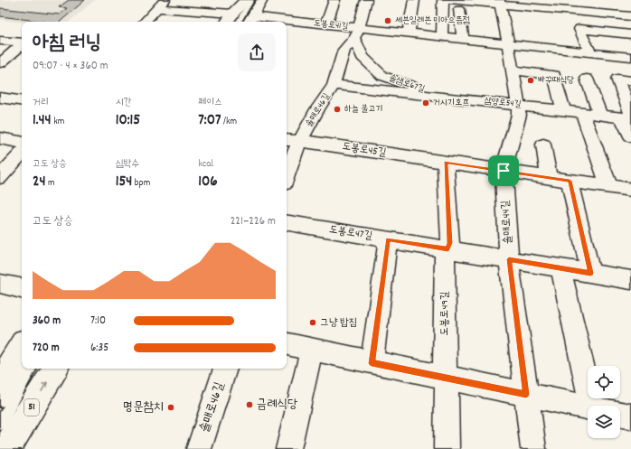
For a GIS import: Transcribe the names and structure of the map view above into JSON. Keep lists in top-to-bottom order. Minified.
{"streets":{"main road":["51"],"street":["도봉로41길","솔샘로67길","삼양로54길","솔매로46길","도봉로45길","솔매로44길","도봉로47길","도봉로49길"]},"crossings":[["도봉로41길","솔샘로67길"],["도봉로41길","솔매로46길"],["도봉로41길","솔매로44길"],["솔샘로67길","삼양로54길"],["솔샘로67길","솔매로46길"],["삼양로54길","솔매로46길"],["삼양로54길","솔매로44길"],["솔매로46길","도봉로45길"],["도봉로45길","솔매로44길"],["솔매로44길","도봉로47길"],["도봉로47길","도봉로49길"]],"places":["세븐일레븐 미아으뜸점","빠꾸때식당","거시기호프","하늘 불고기","그냥 밥집","금례식당","명문참치"],"page":{"heading":["아침 러닝","09:07 · 4 × 360 m"],"stats":[["거리","1.44 km"],["시간","10:15"],["페이스","7:07 /km"],["고도 상승","24 m"],["심박수","154 bpm"],["kcal","106"]],"chart":["고도 상승","221–226 m"],"list":[{"name":"360 m","note":"7:10"},{"name":"720 m","note":"6:35"}]}}
